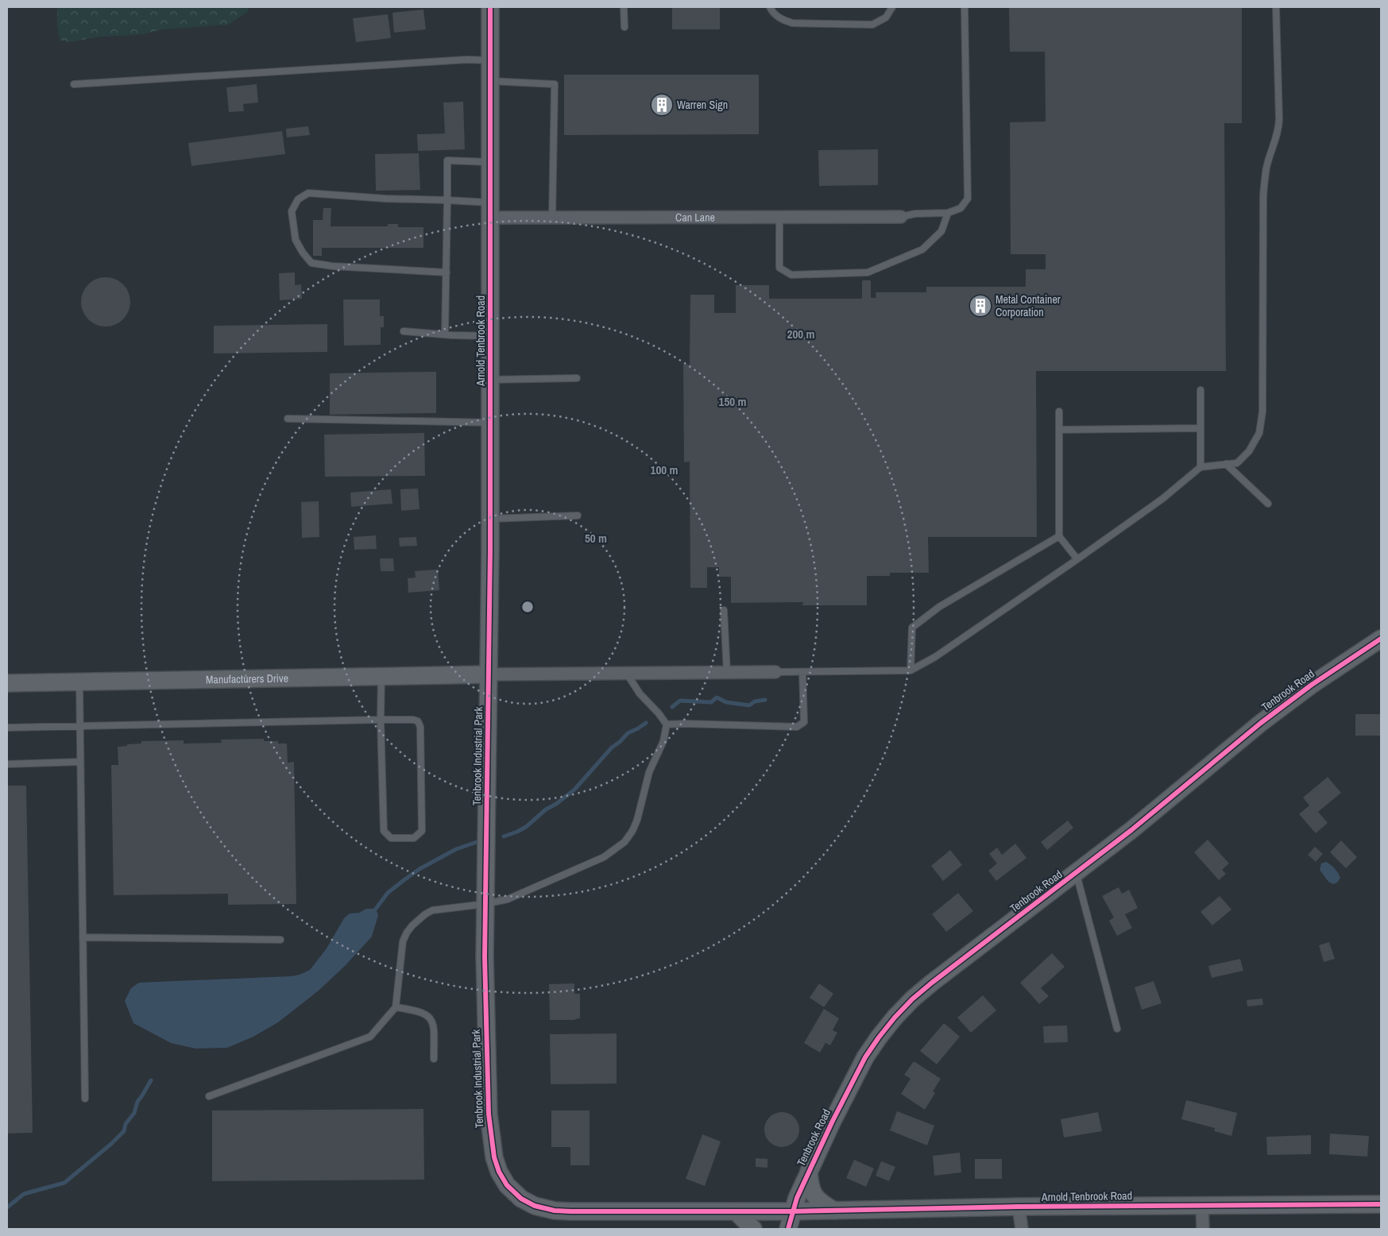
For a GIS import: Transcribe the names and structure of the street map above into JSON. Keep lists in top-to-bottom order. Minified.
{"streets":{"street":["Can Lane","Arnold Tenbrook Road","Manufacturers Drive","Tenbrook Road","Tenbrook Industrial Park"]},"crossings":[["Can Lane","Arnold Tenbrook Road"],["Arnold Tenbrook Road","Manufacturers Drive"],["Arnold Tenbrook Road","Tenbrook Road"],["Arnold Tenbrook Road","Tenbrook Industrial Park"],["Manufacturers Drive","Tenbrook Industrial Park"],["Tenbrook Road","Tenbrook Industrial Park"]],"places":{"building":["Warren Sign","Metal Container Corporation"]},"rings":["200 m","150 m","100 m","50 m"]}
